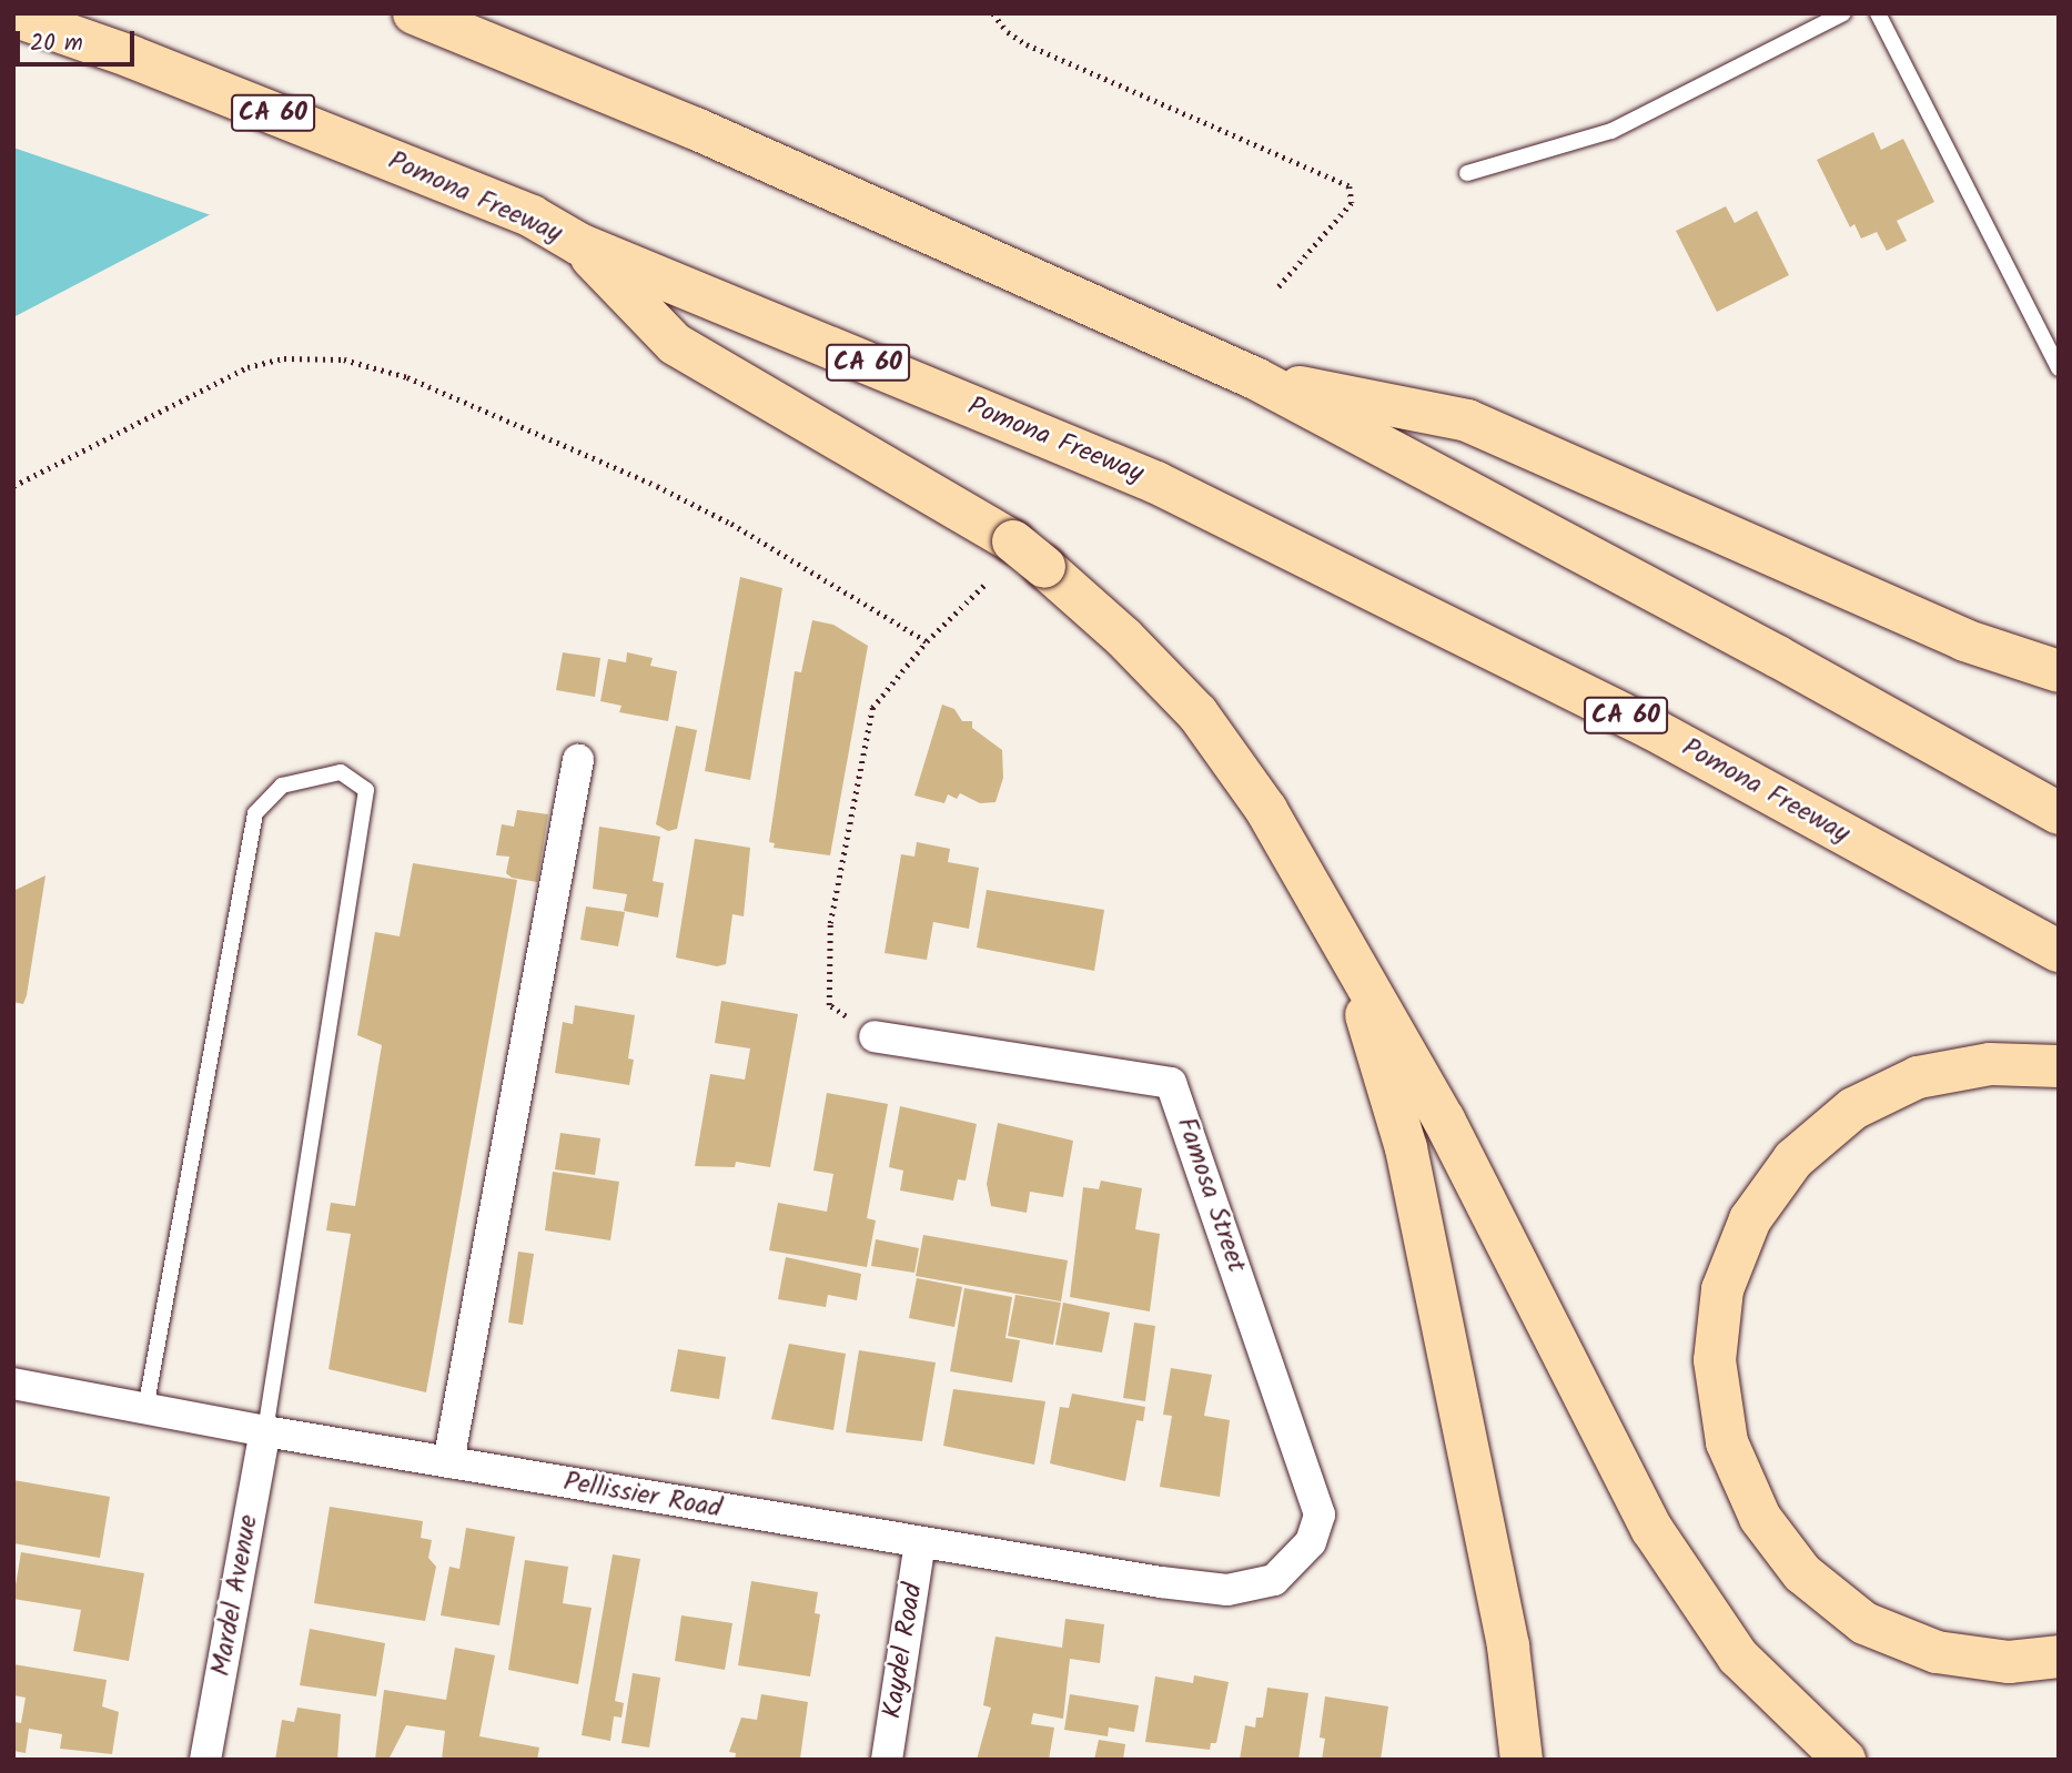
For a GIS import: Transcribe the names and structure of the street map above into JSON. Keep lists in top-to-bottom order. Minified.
{"streets":{"highway":["CA 60","Pomona Freeway"],"street":["Famosa Street","Pellissier Road","Mardel Avenue","Kaydel Road"]},"crossings":[["Famosa Street","Pellissier Road"],["Pellissier Road","Mardel Avenue"],["Pellissier Road","Kaydel Road"]],"scale_bar":"20 m"}
